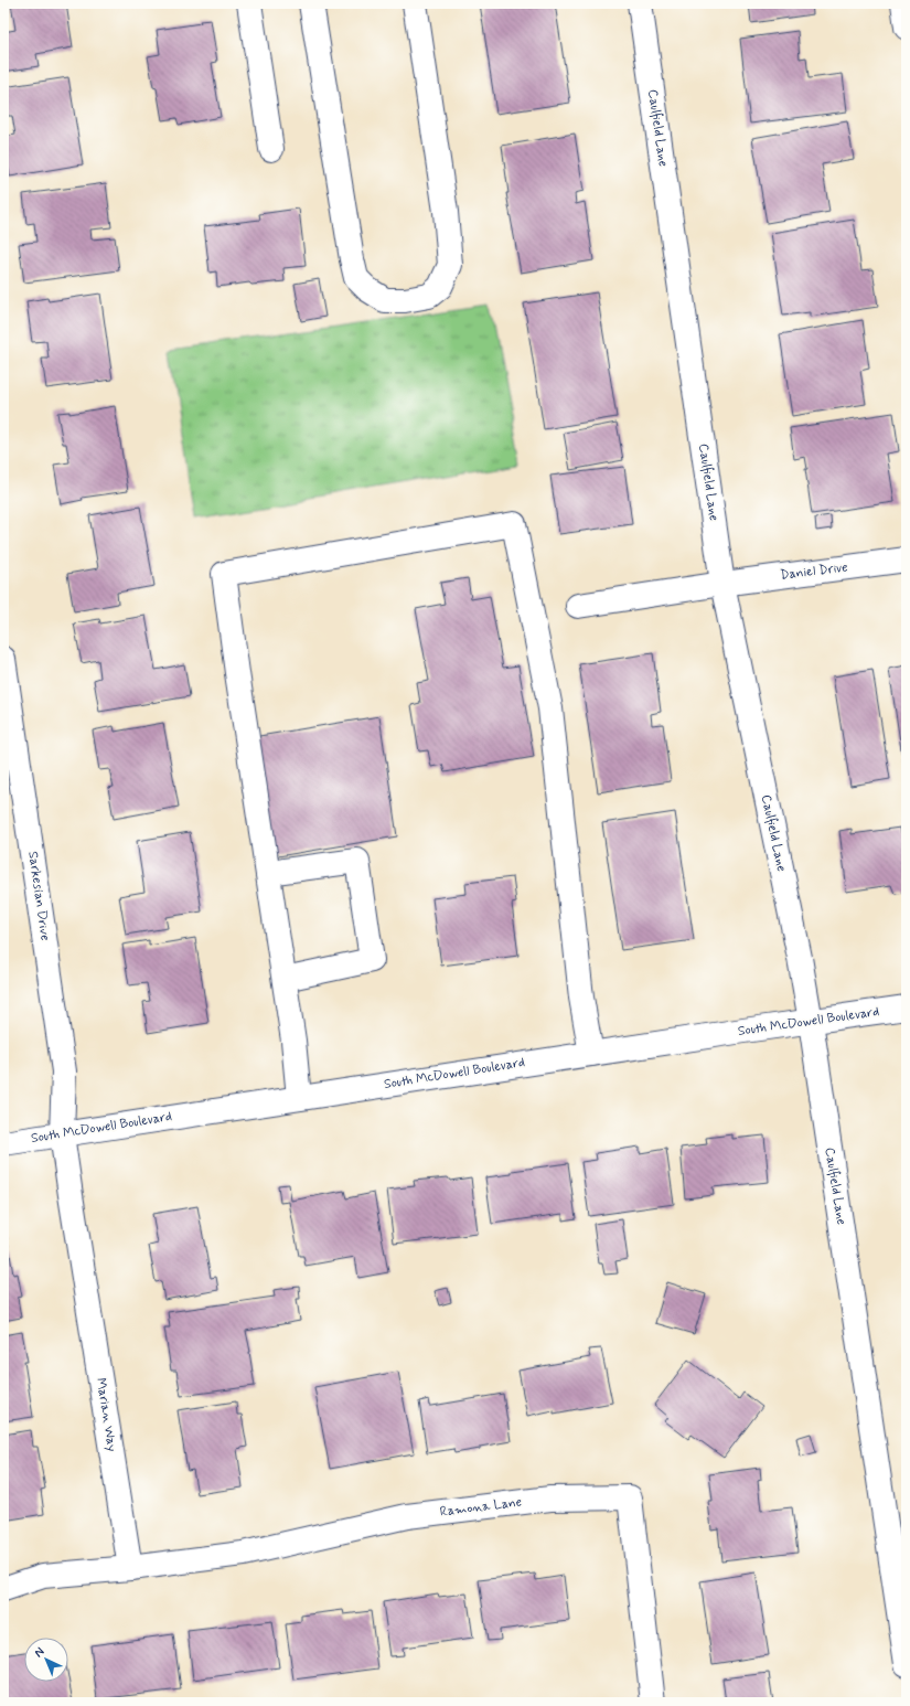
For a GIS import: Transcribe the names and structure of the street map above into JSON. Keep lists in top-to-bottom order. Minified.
{"streets":{"main road":["Caulfield Lane","Daniel Drive","Sarkesian Drive","South McDowell Boulevard","Marian Way","Ramona Lane"]},"crossings":[["Caulfield Lane","Daniel Drive"],["Caulfield Lane","South McDowell Boulevard"],["Sarkesian Drive","South McDowell Boulevard"],["Sarkesian Drive","Marian Way"],["South McDowell Boulevard","Marian Way"],["Marian Way","Ramona Lane"]],"north":"top left"}
